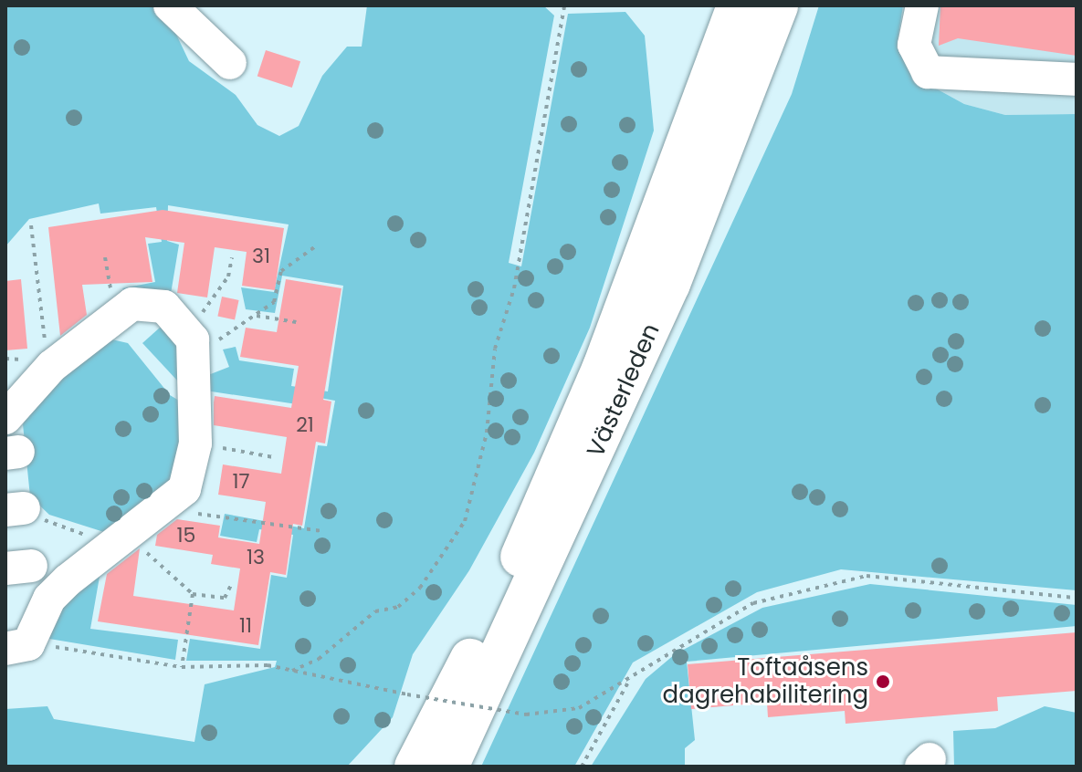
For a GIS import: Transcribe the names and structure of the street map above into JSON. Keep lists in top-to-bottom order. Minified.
{"streets":{"highway":["Västerleden"]},"places":["Toftaåsens dagrehabilitering"],"house_numbers":["31","21","17","15","13","11"]}
